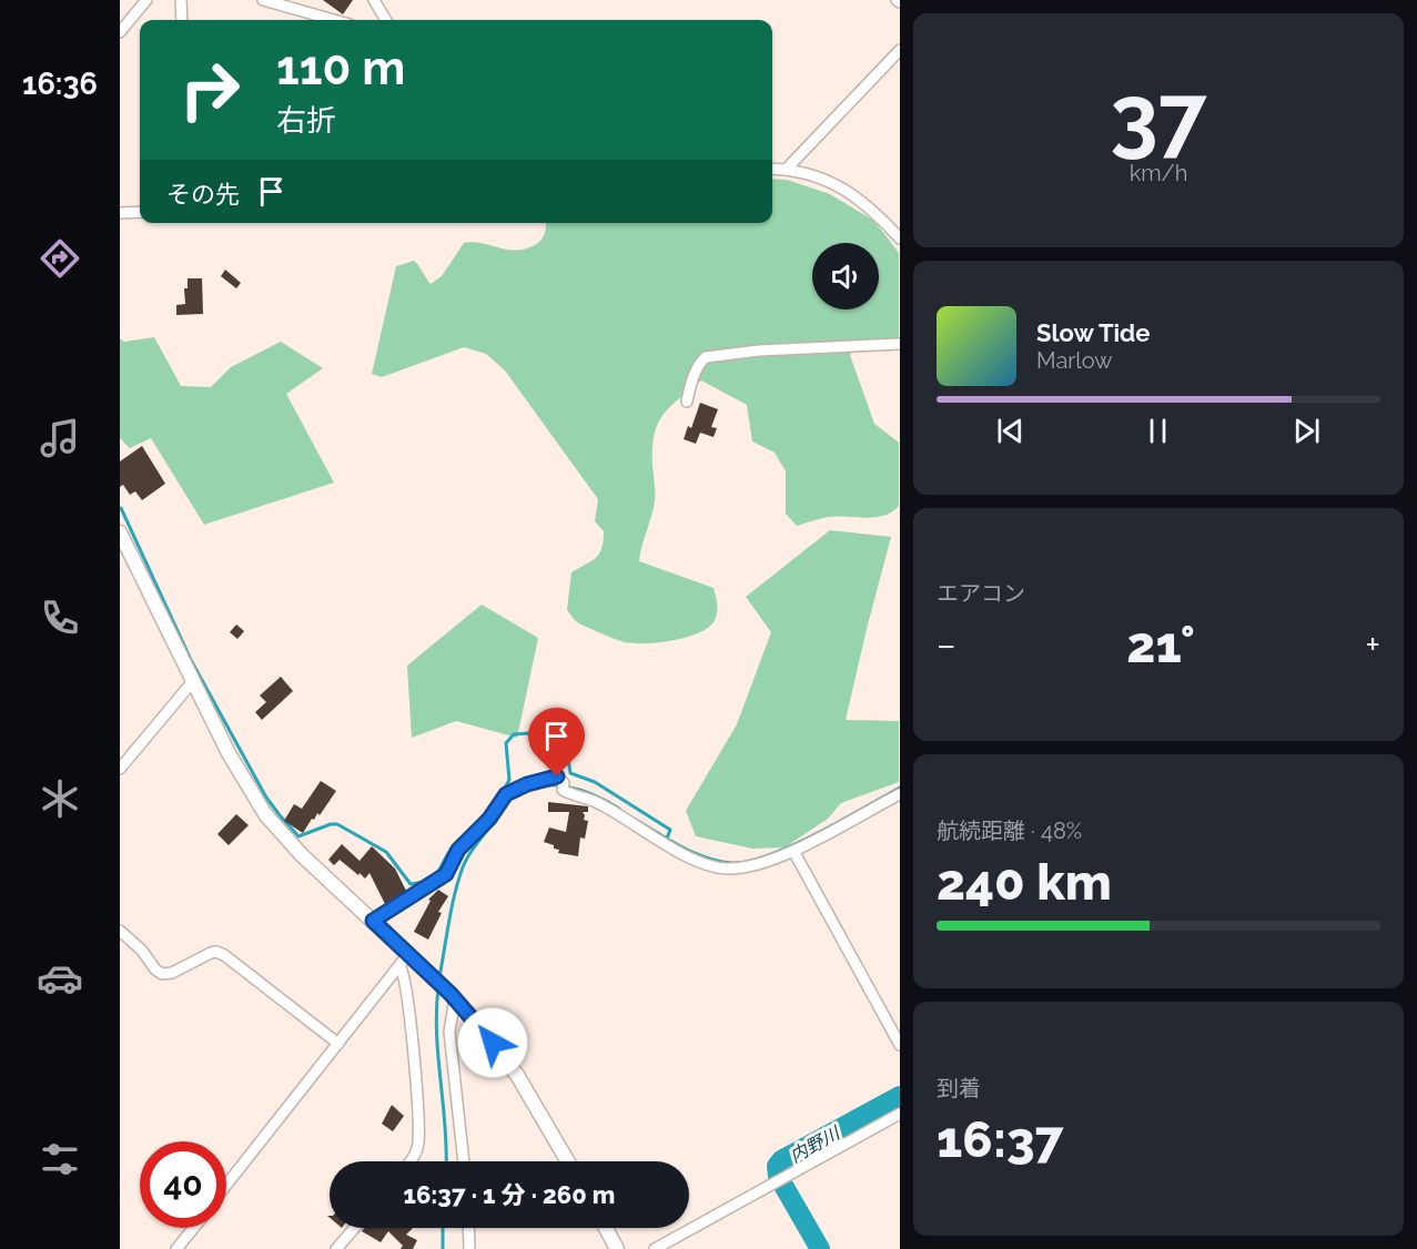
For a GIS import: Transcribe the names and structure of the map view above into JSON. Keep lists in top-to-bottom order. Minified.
{"water":["内野川"],"page":{"tabs":"16:36","tile":[["37","km/h"],"エアコン",["航続距離 · 48%","240 km"],["到着","16:37"]],"turn":["110 m","右折"],"then":"その先","song":["Slow Tide","Marlow"],"heat":["−","21°","+"],"limit":"40","trip":"16:37 · 1 分 · 260 m"}}
